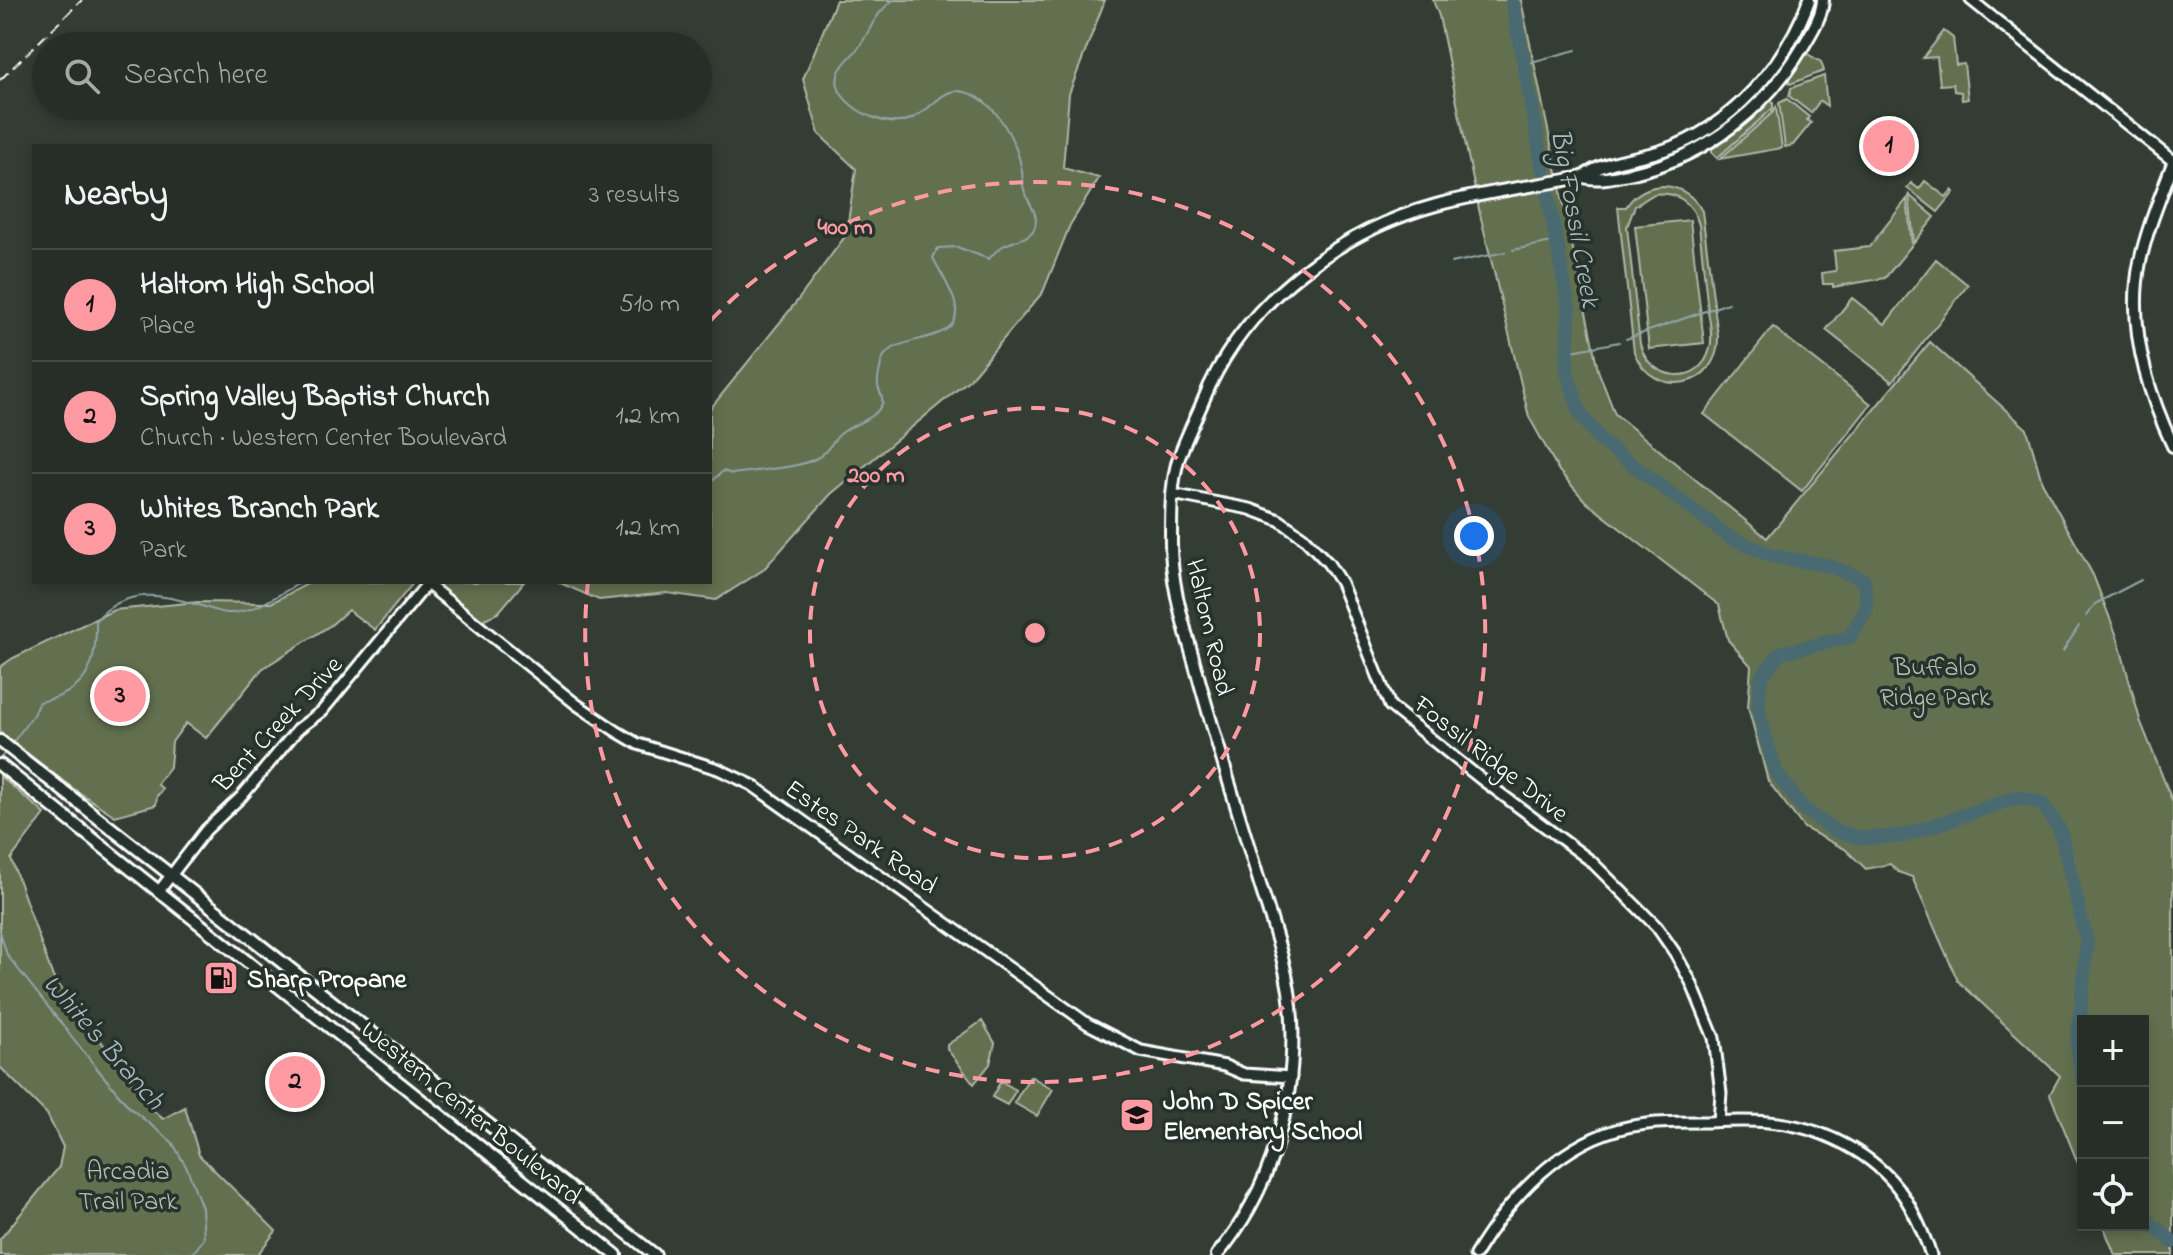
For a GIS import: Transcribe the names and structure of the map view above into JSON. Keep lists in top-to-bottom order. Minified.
{"streets":{"main road":["Haltom Road","Western Center Boulevard"],"street":["Bent Creek Drive","Fossil Ridge Drive","Estes Park Road"]},"crossings":[["Haltom Road","Fossil Ridge Drive"],["Haltom Road","Estes Park Road"],["Bent Creek Drive","Estes Park Road"],["Bent Creek Drive","Western Center Boulevard"]],"water":["Big Fossil Creek","White's Branch"],"parks":["Buffalo Ridge Park","Arcadia Trail Park"],"places":{"fuel station":["Sharp Propane"],"school or university":["John D Spicer Elementary School"]},"page":{"search":"Search here","pins":["1","3","2"],"heading":["Nearby","3 results"],"list":[{"mark":"1","name":"Haltom High School","note":"Place","value":"510 m"},{"mark":"2","name":"Spring Valley Baptist Church","note":"Church · Western Center Boulevard","value":"1.2 km"},{"mark":"3","name":"Whites Branch Park","note":"Park","value":"1.2 km"}],"map_buttons":["+","−"]},"rings":["400 m","200 m"]}
